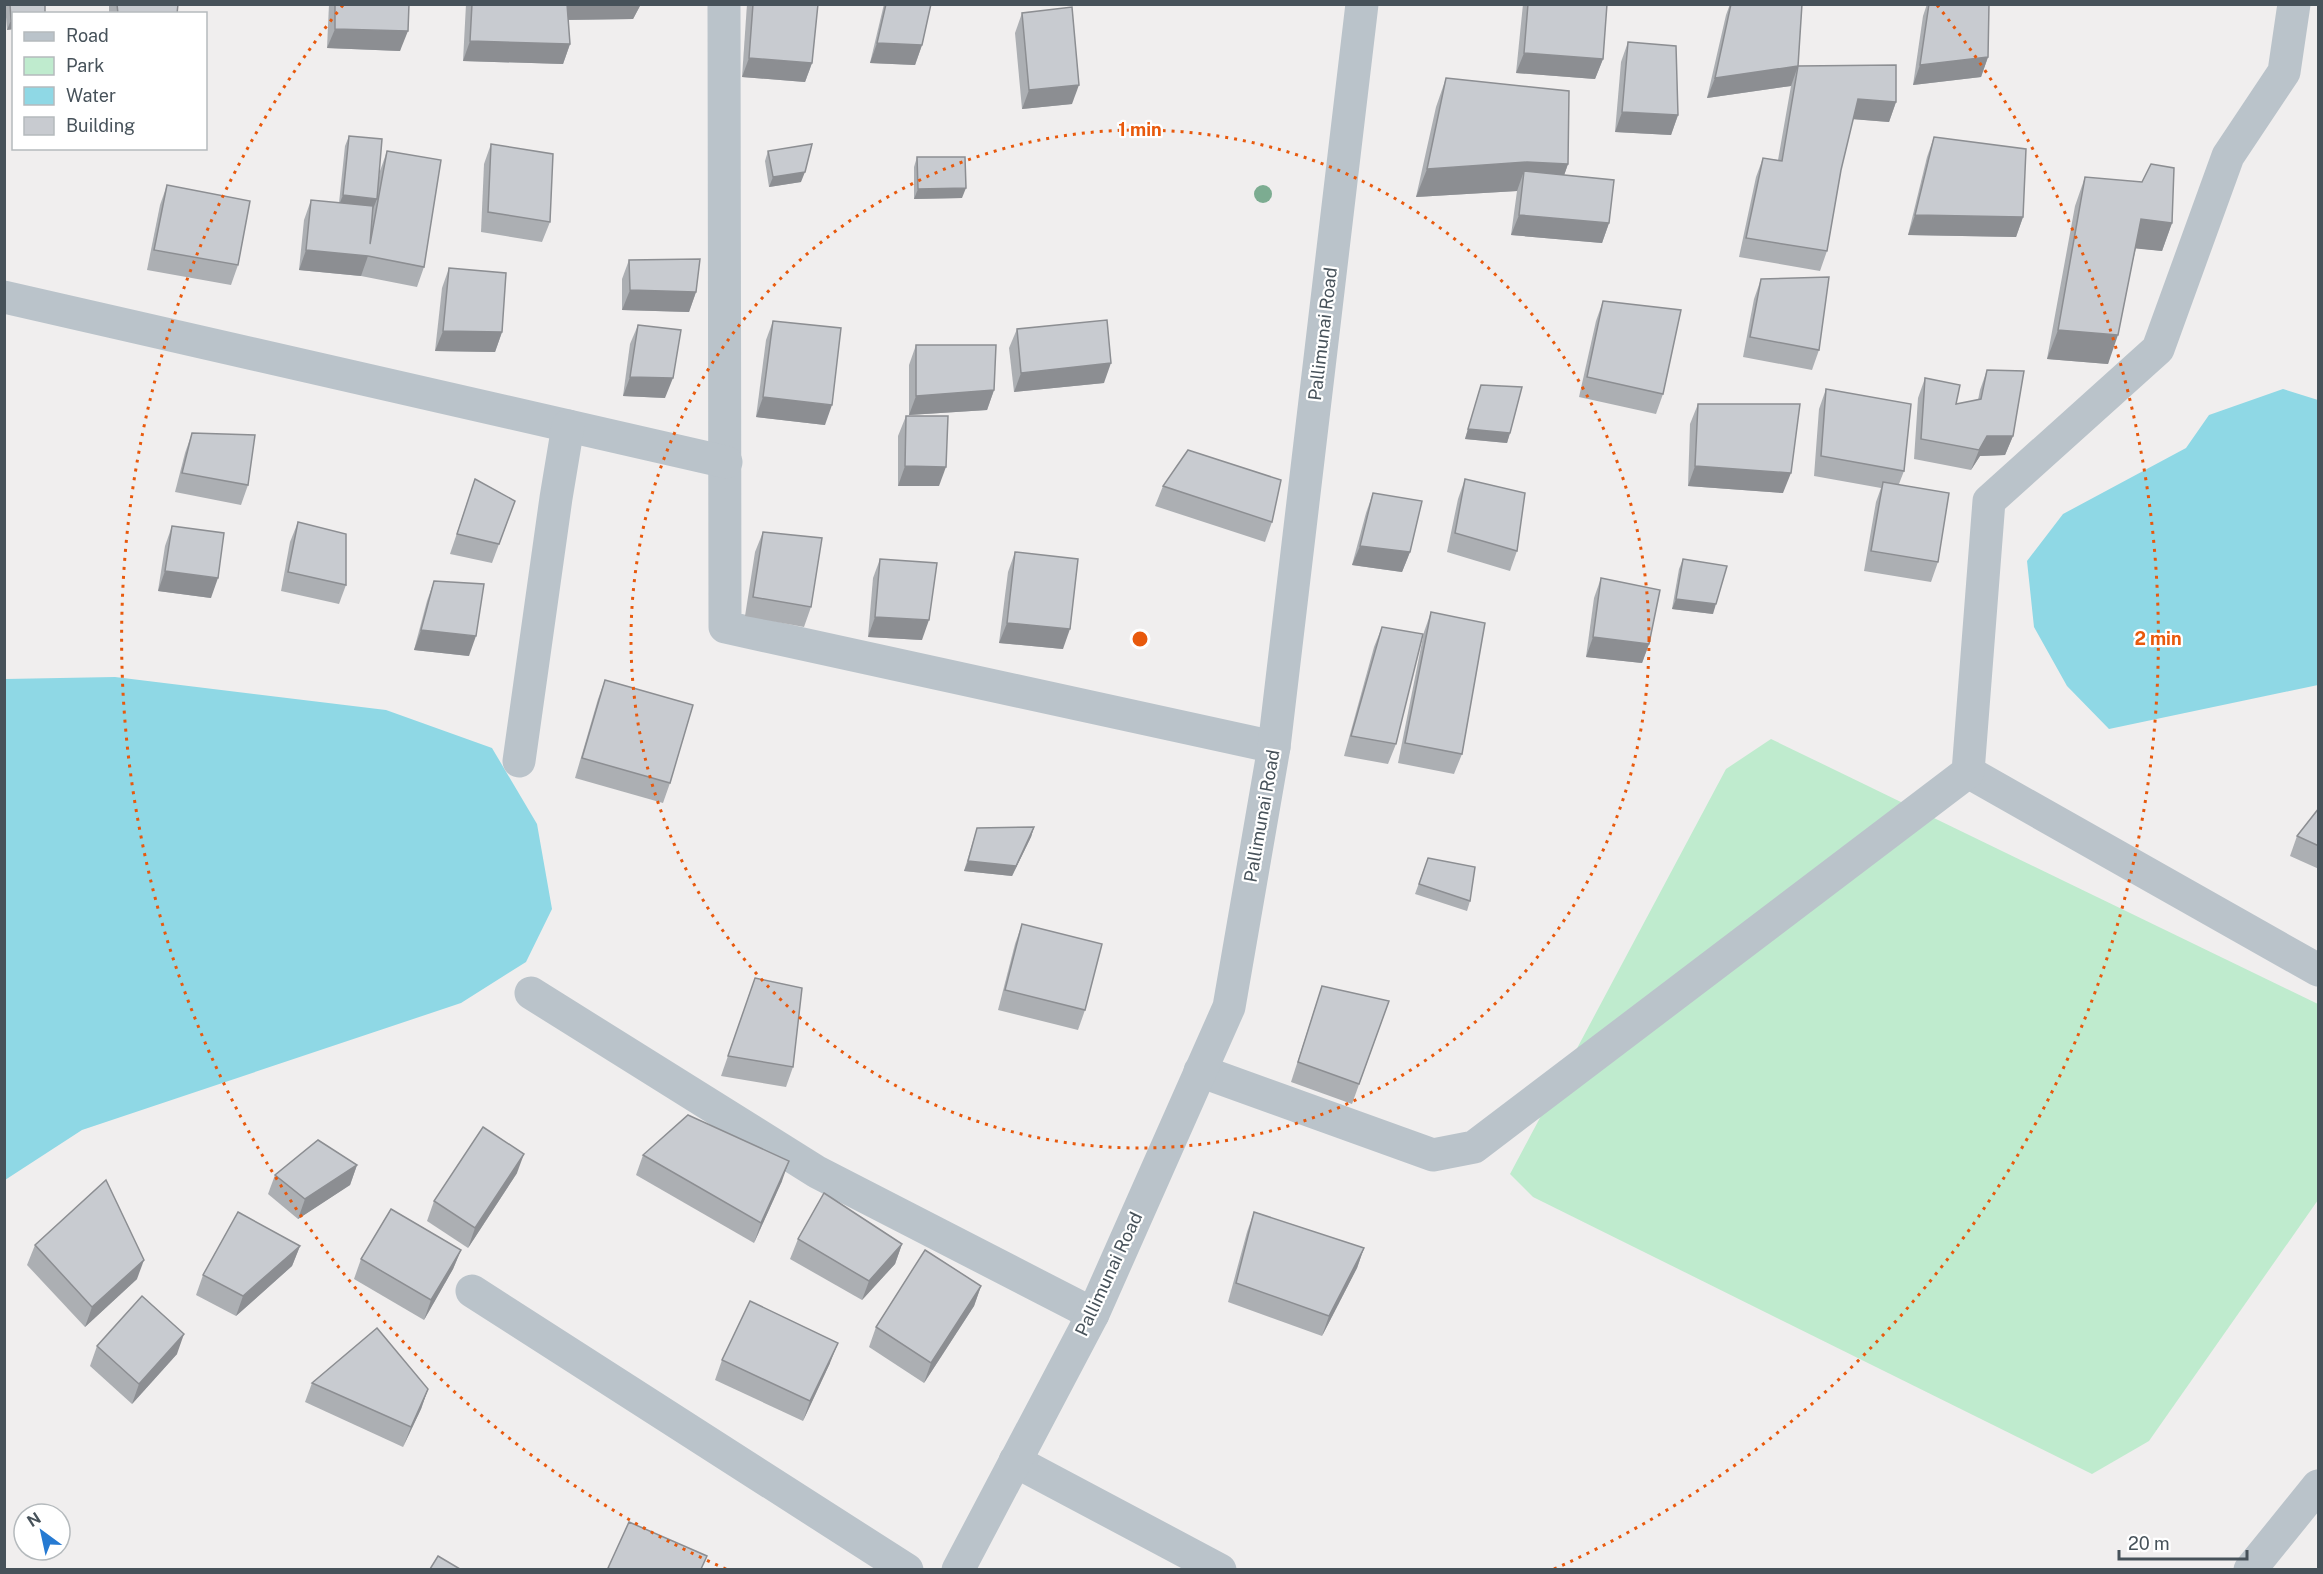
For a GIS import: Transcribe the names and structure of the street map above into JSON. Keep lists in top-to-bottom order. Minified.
{"streets":{"street":["Pallimunai Road"]},"legend":["Road","Park","Water","Building"],"scale_bar":"20 m","north":"top left","rings":["1 min","2 min"]}
